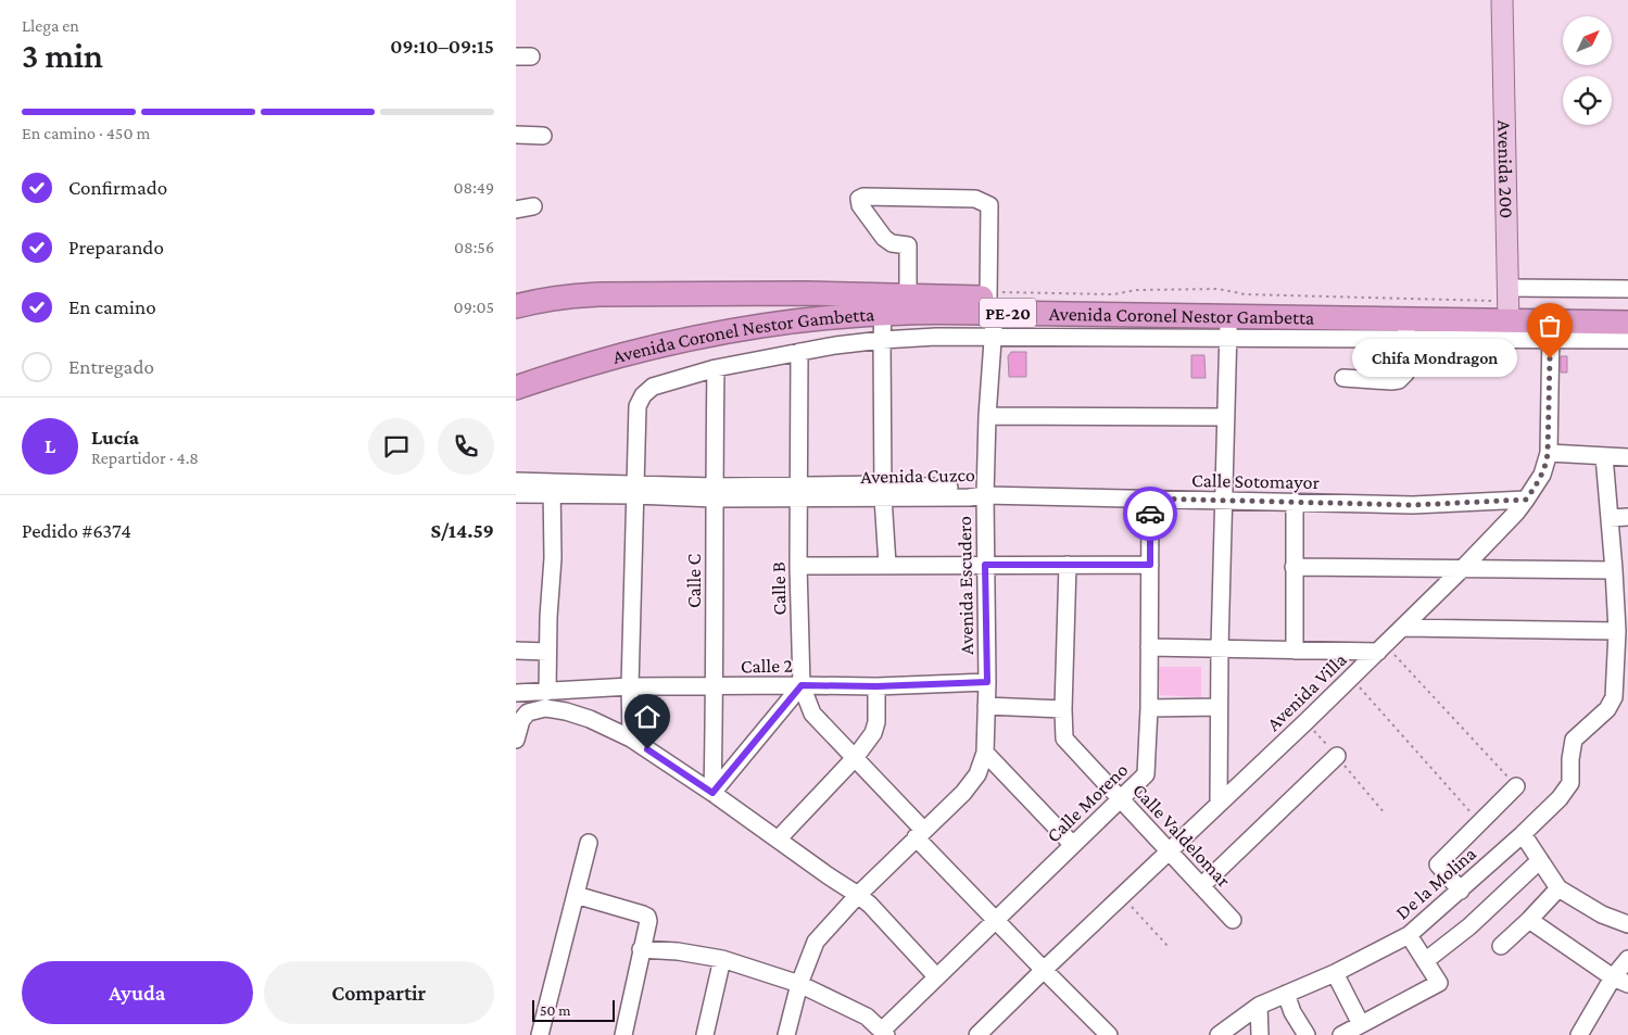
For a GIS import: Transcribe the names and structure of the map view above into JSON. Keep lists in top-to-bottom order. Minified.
{"streets":{"highway":["PE-20","Avenida Coronel Nestor Gambetta"],"main road":["Avenida 200"],"street":["Avenida Cuzco","Calle Sotomayor","Calle C","Avenida Escudero","Calle B","Calle 2","Avenida Villa","Calle Moreno","Calle Valdelomar","De la Molina"]},"crossings":[["Avenida 200","Avenida Coronel Nestor Gambetta"],["Avenida Coronel Nestor Gambetta","Avenida Escudero"],["Avenida Coronel Nestor Gambetta","Avenida Villa"],["Avenida Cuzco","Calle Sotomayor"],["Avenida Cuzco","Calle C"],["Avenida Cuzco","Avenida Escudero"],["Avenida Cuzco","Calle B"],["Calle Sotomayor","Avenida Escudero"],["Calle Sotomayor","Avenida Villa"],["Calle Sotomayor","Calle Moreno"],["Calle C","Calle 2"],["Avenida Escudero","Calle B"],["Avenida Escudero","Calle 2"],["Calle B","Calle 2"],["Calle B","Avenida Villa"],["Calle B","Calle Moreno"],["Avenida Villa","Calle Valdelomar"],["Calle Moreno","Calle Valdelomar"]],"places":["Chifa Mondragon"],"scale_bar":"50 m","north":"top right","page":{"heading":["3 min","Llega en","09:10–09:15"],"panel":["Lucía","Repartidor · 4.8","Pedido #6374","S/14.59"],"bar":"En camino · 450 m","list":[["Confirmado","08:49"],["Preparando","08:56"],["En camino","09:05"],"Entregado"],"bubble":"Chifa Mondragon","round":"L","buttons":["Ayuda","Compartir"],"scale":"50 m"}}
